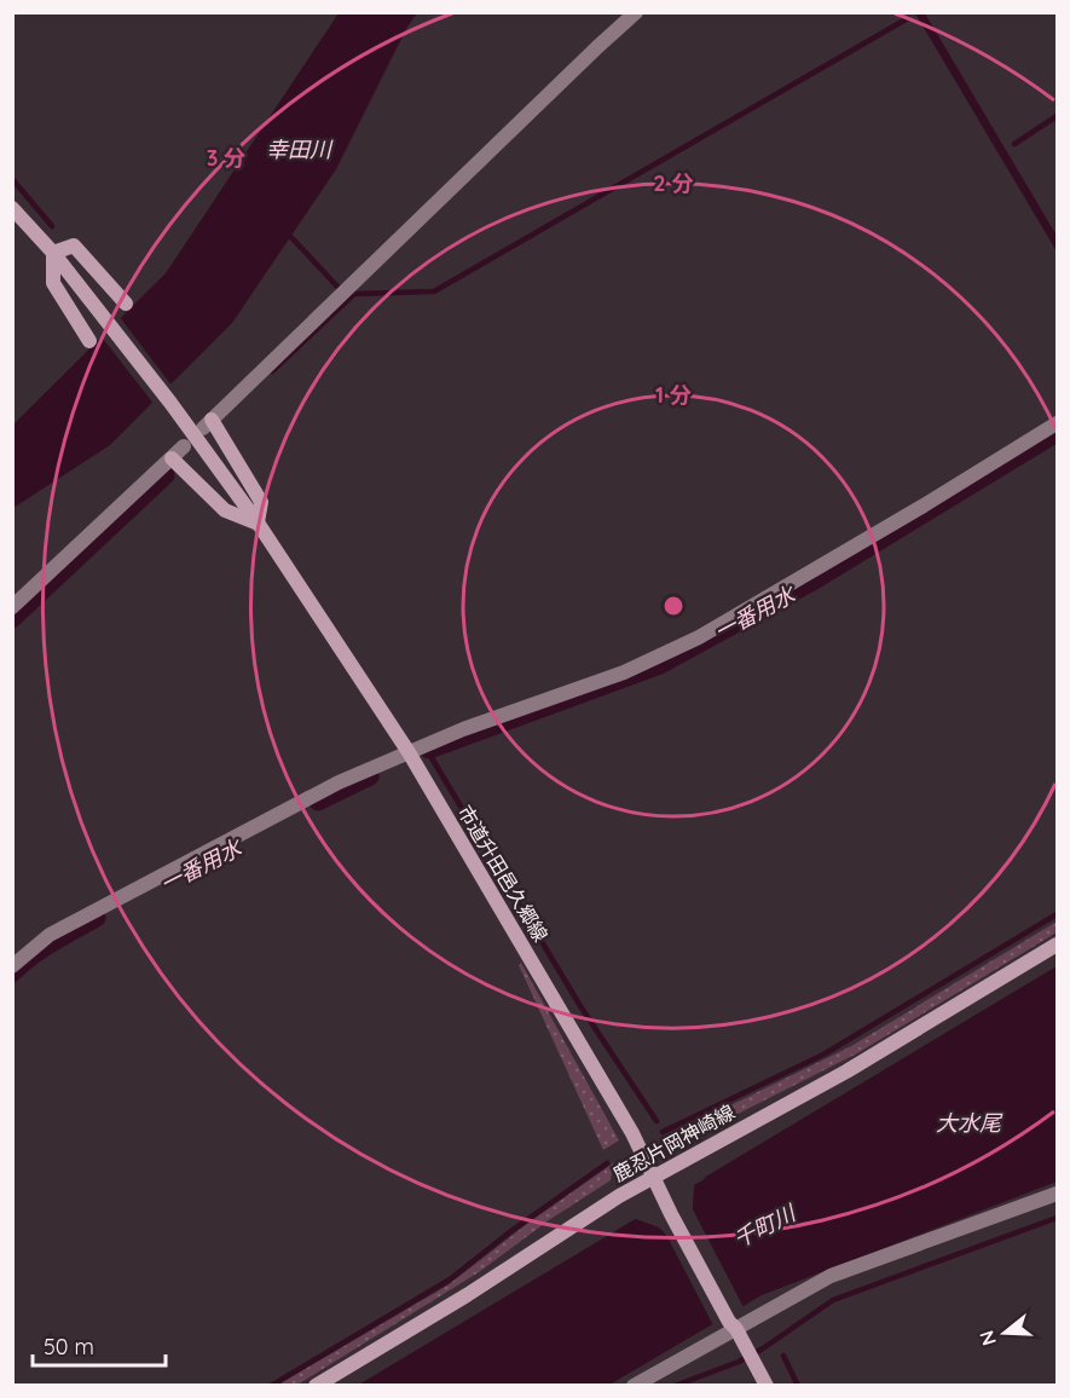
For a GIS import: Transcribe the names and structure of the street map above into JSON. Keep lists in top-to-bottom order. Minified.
{"streets":{"street":["市道升田邑久郷線","鹿忍片岡神崎線"]},"crossings":[["市道升田邑久郷線","鹿忍片岡神崎線"]],"water":["幸田川","一番用水","大水尾","千町川"],"scale_bar":"50 m","north":"left","rings":["3 分","2 分","1 分"]}
